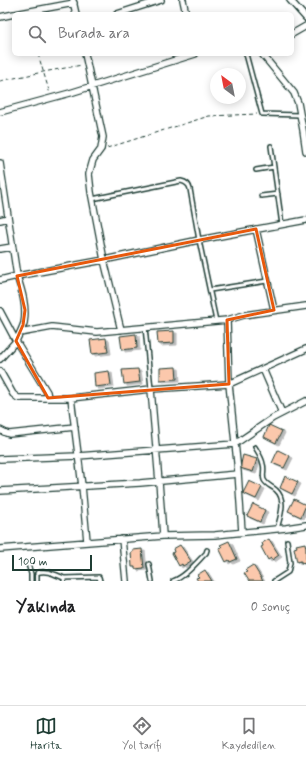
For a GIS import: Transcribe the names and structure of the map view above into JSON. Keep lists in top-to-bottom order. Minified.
{"scale_bar":"100 m","north":"top left","page":{"search":"Burada ara","scale":"100 m","heading":["Yakında","0 sonuç"],"nav":["Harita","Yol tarifi","Kaydedilen"]}}
